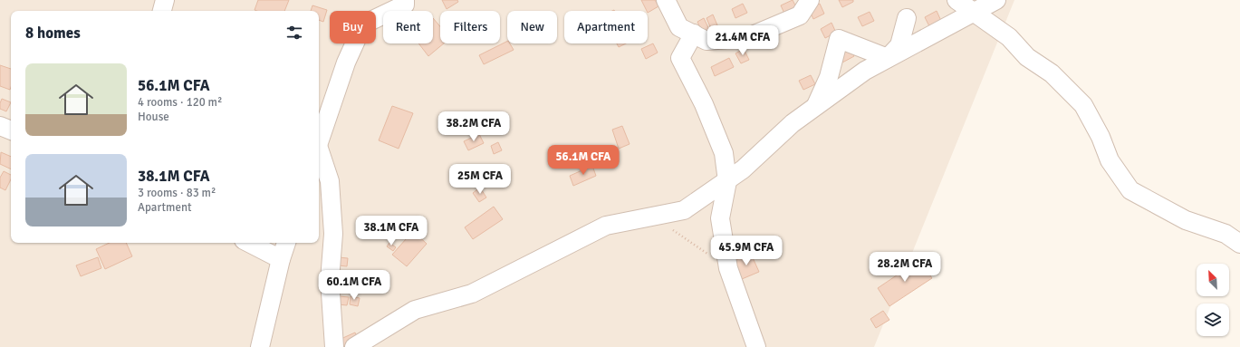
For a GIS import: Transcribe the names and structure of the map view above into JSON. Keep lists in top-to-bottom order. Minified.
{"north":"top left","page":{"chip":["Buy","Rent","Filters","New","Apartment"],"heading":"8 homes","price":["21.4M CFA","38.2M CFA","56.1M CFA","25M CFA","38.1M CFA","45.9M CFA","28.2M CFA","60.1M CFA"],"list":[{"name":"56.1M CFA","note":"4 rooms · 120 m² · House"},{"name":"38.1M CFA","note":"3 rooms · 83 m² · Apartment"}]}}
